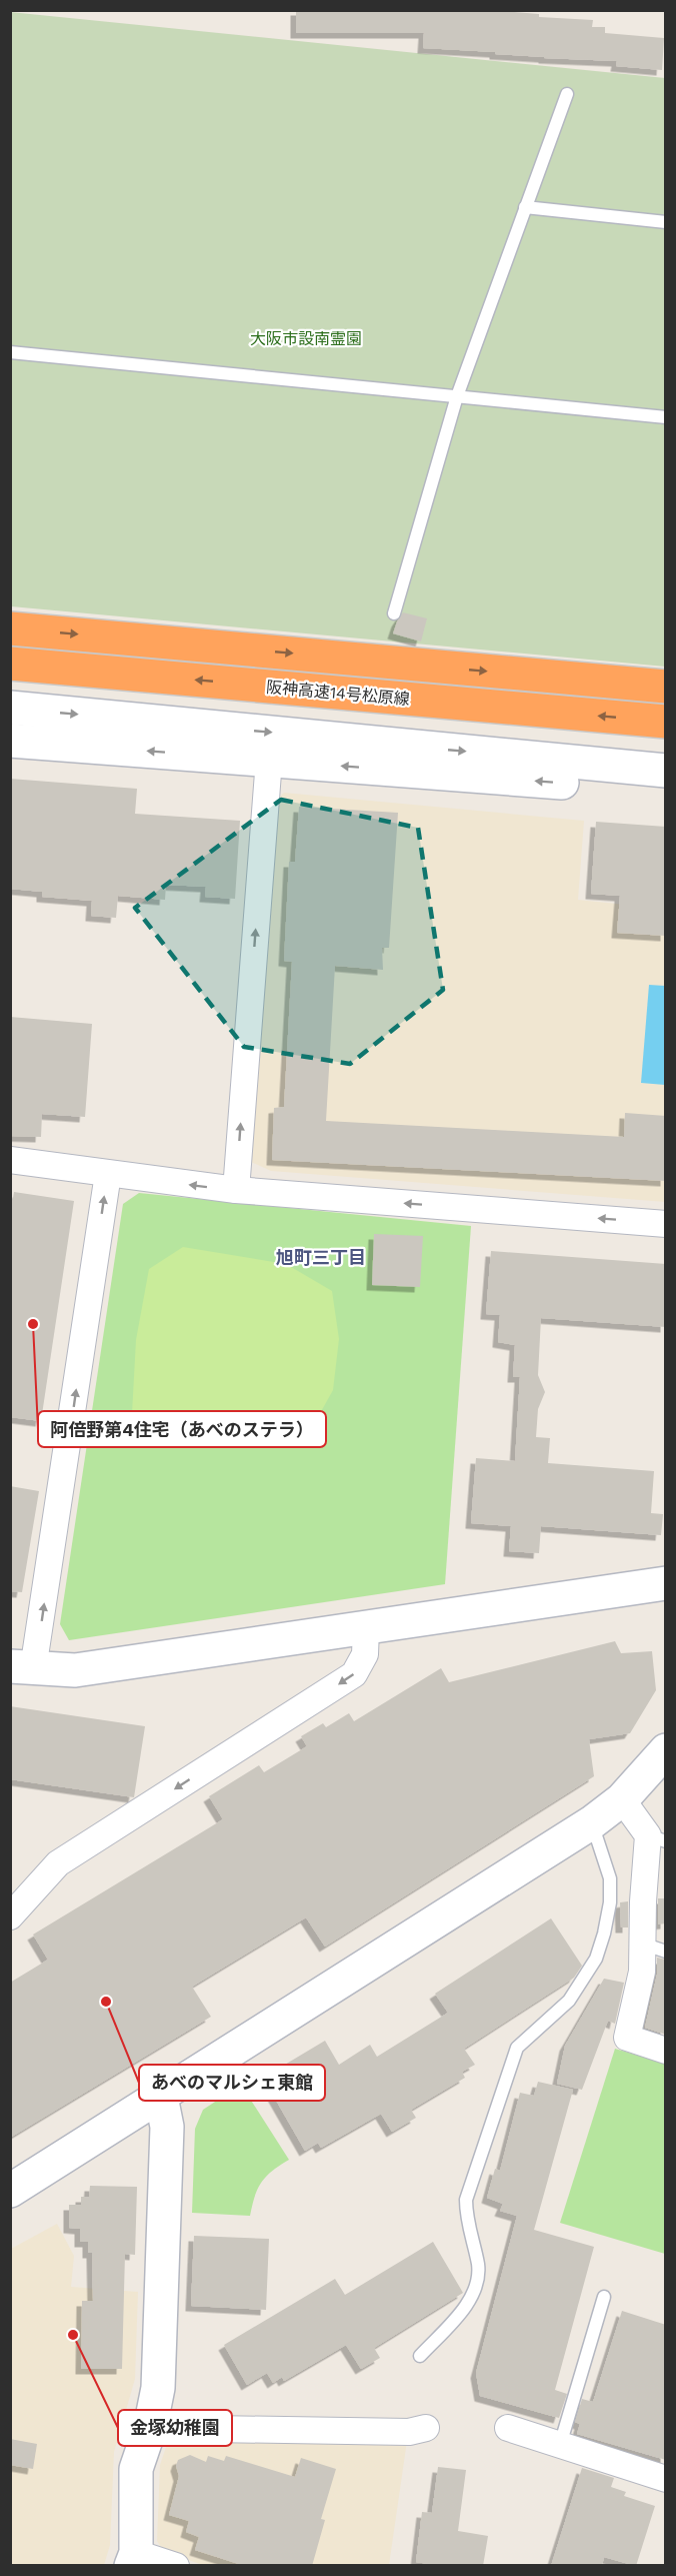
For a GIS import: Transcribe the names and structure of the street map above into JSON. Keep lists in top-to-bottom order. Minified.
{"streets":{"highway":["阪神高速14号松原線"]},"districts":["旭町三丁目"],"parks":["大阪市設南霊園"],"places":["阿倍野第4住宅（あべのステラ）","あべのマルシェ東館","金塚幼稚園"]}
